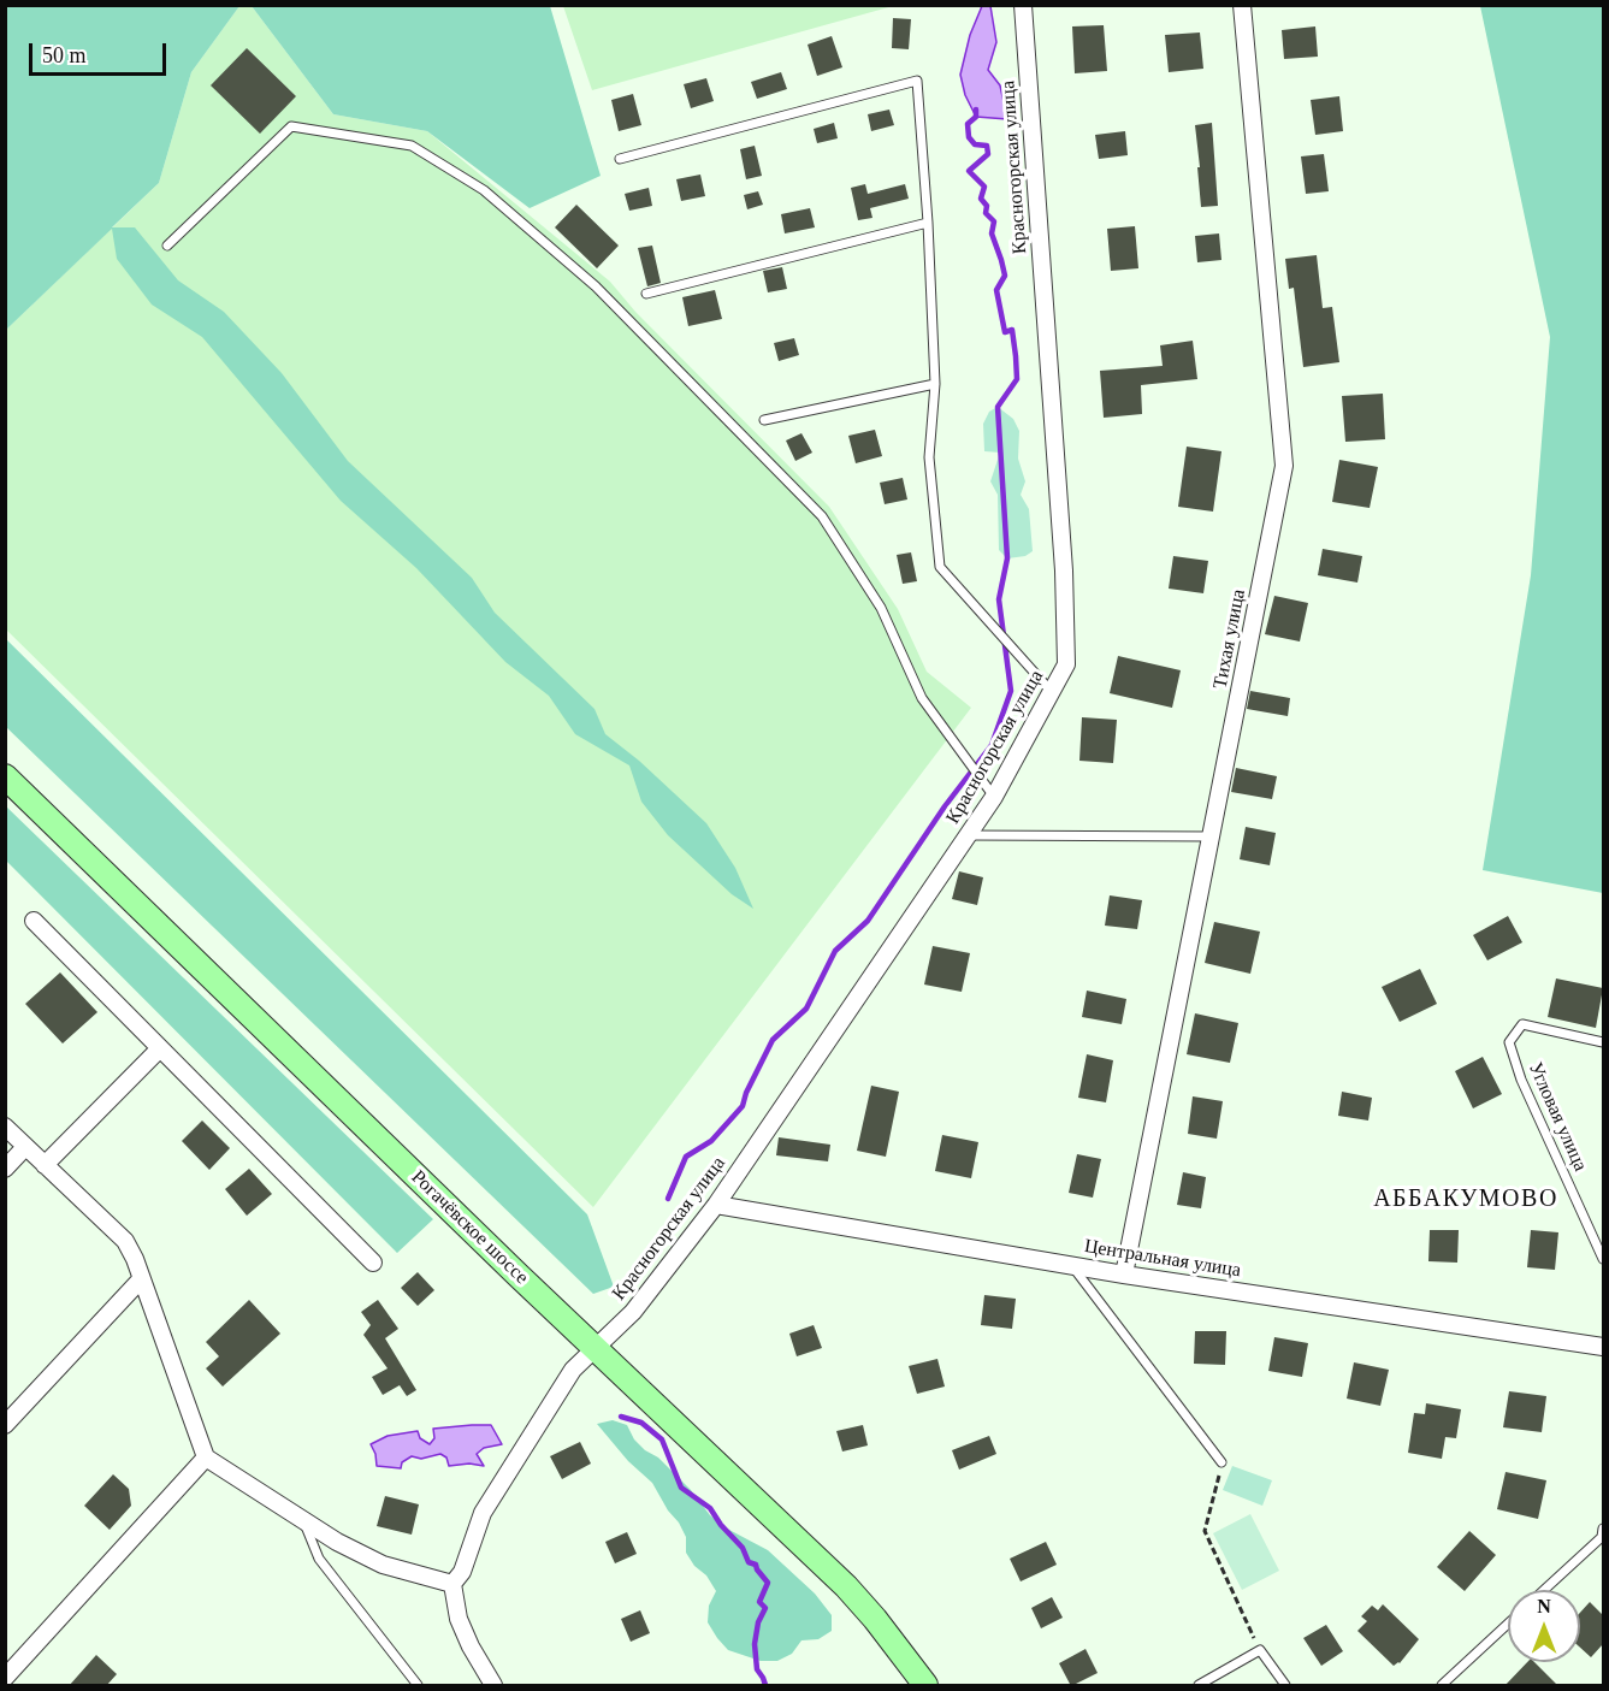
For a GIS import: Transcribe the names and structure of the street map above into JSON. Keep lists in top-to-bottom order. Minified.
{"streets":{"main road":["Рогачёвское шоссе"],"street":["Красногорская улица","Тихая улица","Центральная улица"],"lane":["Угловая улица"]},"crossings":[["Красногорская улица","Рогачёвское шоссе"],["Красногорская улица","Центральная улица"],["Тихая улица","Центральная улица"]],"districts":["АББАКУМОВО"],"scale_bar":"50 m","north":"top"}
